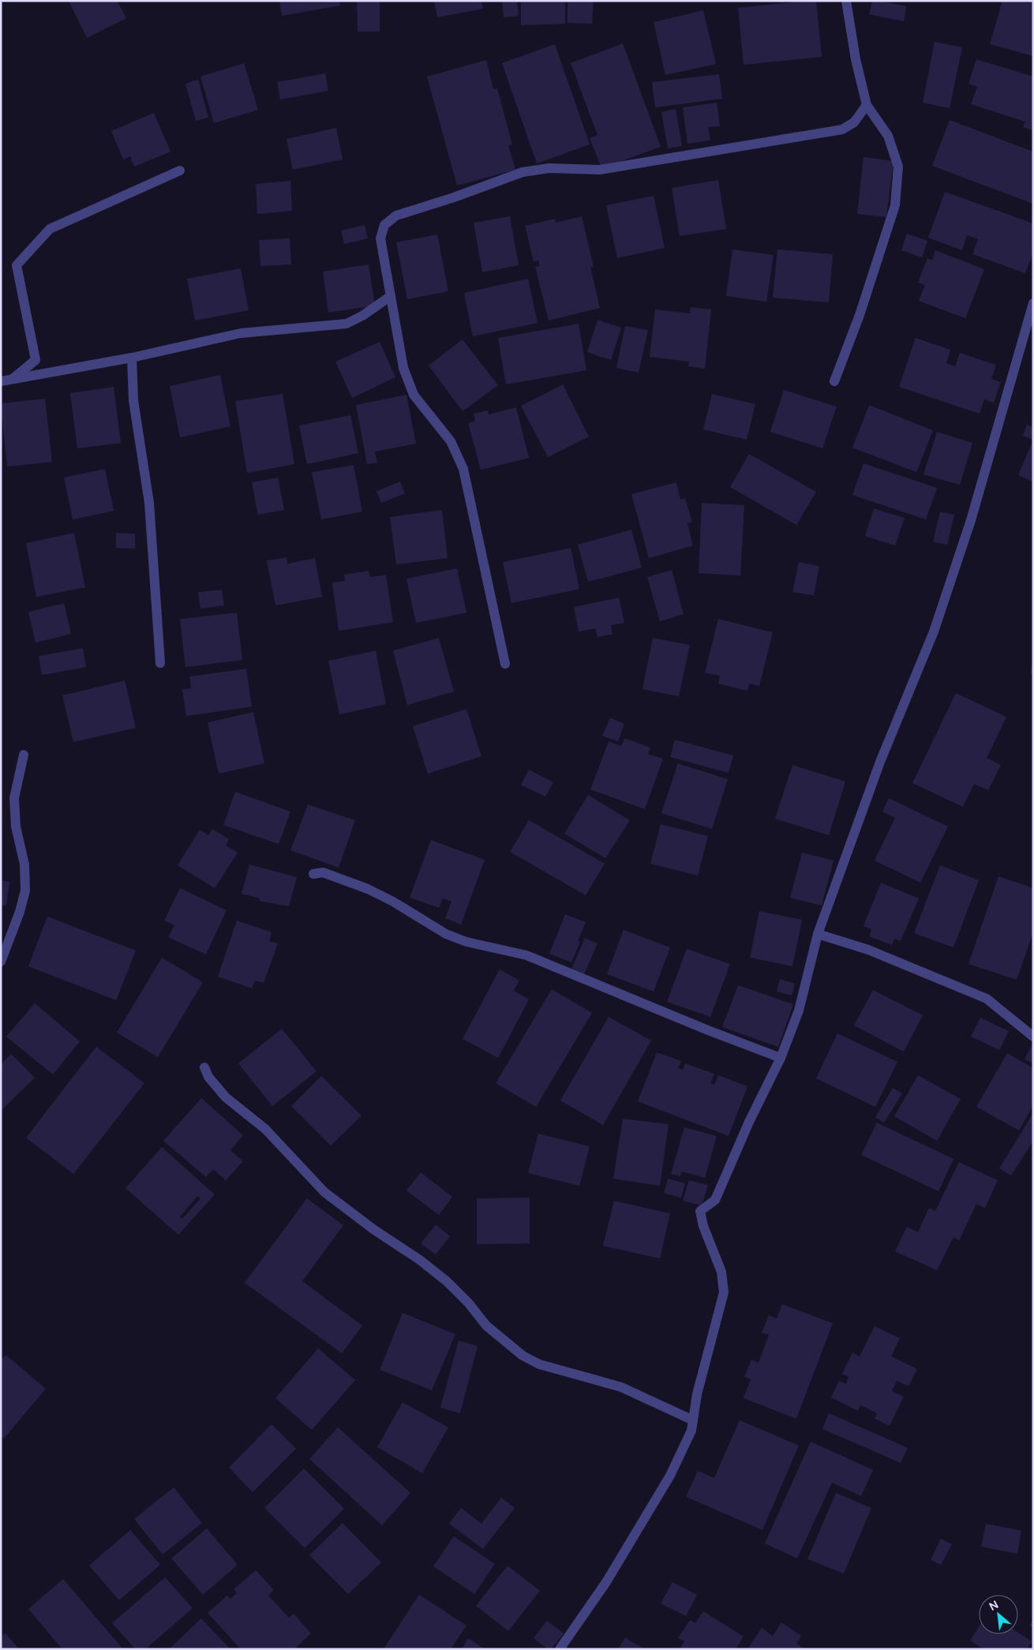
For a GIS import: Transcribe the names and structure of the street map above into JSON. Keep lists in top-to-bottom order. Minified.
{"north":"top left"}
